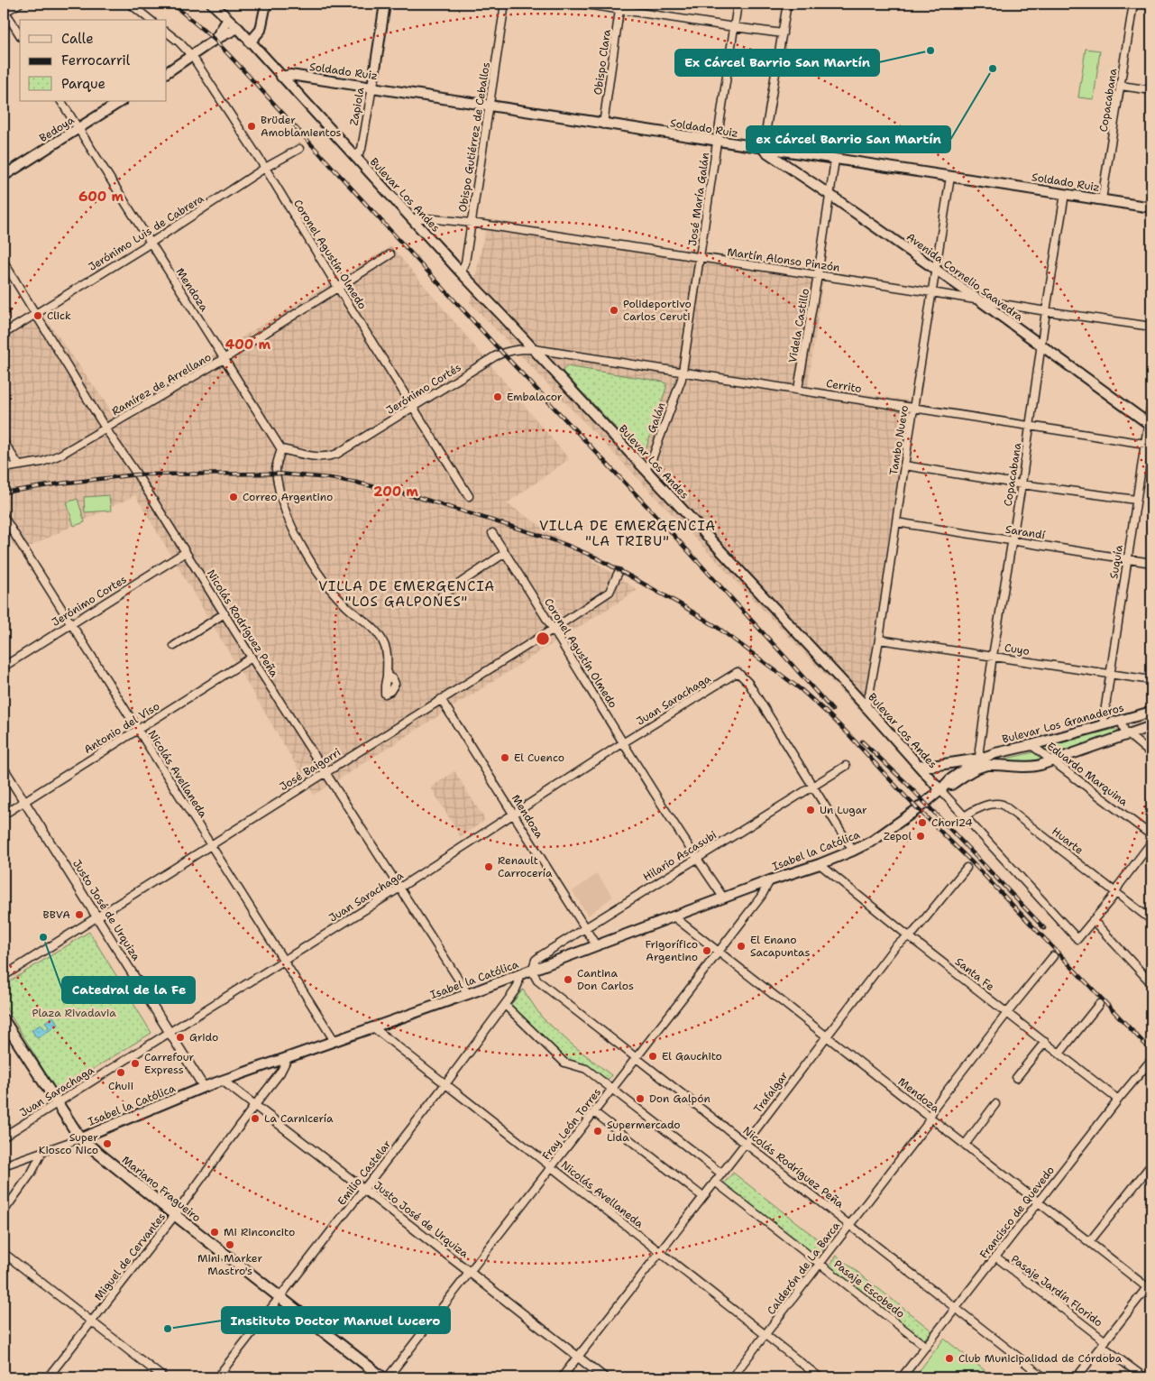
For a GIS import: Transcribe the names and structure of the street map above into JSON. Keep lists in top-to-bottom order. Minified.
{"streets":{"main road":["Soldado Ruiz","Zapiola","Bedoya","Bulevar Los Andes","Avenida Cornelio Saavedra","Bulevar Los Granaderos","Isabel la Católica","Mariano Fragueiro"],"street":["Obispo Clara","Copacabana","Obispo Gutiérrez de Ceballos","José María Galán","Jerónimo Luis de Cabrera","Coronel Agustín Olmedo","Martín Alonso Pinzón","Mendoza","Videla Castillo","Ramírez de Arrellano","Cerrito","Jerónimo Cortés","Galán","Tambo Nuevo","Sarandí","Suquía","Jerónimo Cortes","Nicolás Rodríguez Peña","Cuyo","Juan Sarachaga","Antonio del Viso","José Baigorri","Nicolás Avellaneda","Eduardo Marquina","Huarte","Hilario Ascasubi","Justo José de Urquiza","Santa Fe","Trafalgar","Fray León Torres","Emilio Castelar","Francisco de Quevedo","Miguel de Cervantes","Calderón de La Barca","Pasaje Escobedo","Pasaje Jardín Florido"]},"crossings":[["Obispo Clara","Soldado Ruiz"],["Soldado Ruiz","Copacabana"],["Soldado Ruiz","Zapiola"],["Soldado Ruiz","Obispo Gutiérrez de Ceballos"],["Soldado Ruiz","Bulevar Los Andes"],["Soldado Ruiz","José María Galán"],["Soldado Ruiz","Avenida Cornelio Saavedra"],["Soldado Ruiz","Videla Castillo"],["Soldado Ruiz","Tambo Nuevo"],["Copacabana","Martín Alonso Pinzón"],["Copacabana","Avenida Cornelio Saavedra"],["Copacabana","Cerrito"],["Copacabana","Sarandí"],["Copacabana","Cuyo"],["Copacabana","Bulevar Los Granaderos"],["Zapiola","Bulevar Los Andes"],["Bedoya","Mendoza"],["Obispo Gutiérrez de Ceballos","Bulevar Los Andes"],["Obispo Gutiérrez de Ceballos","Martín Alonso Pinzón"],["Bulevar Los Andes","Martín Alonso Pinzón"],["Bulevar Los Andes","Cerrito"],["Bulevar Los Andes","Jerónimo Cortés"],["Bulevar Los Andes","Galán"],["Bulevar Los Andes","Tambo Nuevo"],["Bulevar Los Andes","Bulevar Los Granaderos"],["Bulevar Los Andes","Huarte"],["Bulevar Los Andes","Isabel la Católica"],["José María Galán","Martín Alonso Pinzón"],["José María Galán","Cerrito"],["José María Galán","Galán"],["Jerónimo Luis de Cabrera","Coronel Agustín Olmedo"],["Jerónimo Luis de Cabrera","Mendoza"],["Jerónimo Luis de Cabrera","Nicolás Rodríguez Peña"],["Coronel Agustín Olmedo","Ramírez de Arrellano"],["Coronel Agustín Olmedo","Jerónimo Cortés"],["Coronel Agustín Olmedo","Juan Sarachaga"],["Coronel Agustín Olmedo","José Baigorri"],["Coronel Agustín Olmedo","Isabel la Católica"],["Coronel Agustín Olmedo","Hilario Ascasubi"],["Martín Alonso Pinzón","Avenida Cornelio Saavedra"],["Martín Alonso Pinzón","Videla Castillo"],["Martín Alonso Pinzón","Tambo Nuevo"],["Avenida Cornelio Saavedra","Videla Castillo"],["Avenida Cornelio Saavedra","Tambo Nuevo"],["Avenida Cornelio Saavedra","Suquía"],["Mendoza","Ramírez de Arrellano"],["Mendoza","Jerónimo Cortés"],["Mendoza","Juan Sarachaga"],["Mendoza","José Baigorri"],["Mendoza","Isabel la Católica"],["Mendoza","Hilario Ascasubi"],["Mendoza","Trafalgar"],["Mendoza","Fray León Torres"],["Mendoza","Francisco de Quevedo"],["Mendoza","Calderón de La Barca"],["Videla Castillo","Cerrito"],["Ramírez de Arrellano","Nicolás Rodríguez Peña"],["Cerrito","Jerónimo Cortés"],["Cerrito","Galán"],["Cerrito","Tambo Nuevo"],["Cerrito","Suquía"],["Tambo Nuevo","Sarandí"],["Tambo Nuevo","Cuyo"],["Sarandí","Suquía"],["Suquía","Cuyo"],["Suquía","Bulevar Los Granaderos"],["Jerónimo Cortes","Nicolás Rodríguez Peña"],["Jerónimo Cortes","Nicolás Avellaneda"],["Nicolás Rodríguez Peña","Juan Sarachaga"],["Nicolás Rodríguez Peña","Antonio del Viso"],["Nicolás Rodríguez Peña","José Baigorri"],["Nicolás Rodríguez Peña","Isabel la Católica"],["Nicolás Rodríguez Peña","Hilario Ascasubi"],["Nicolás Rodríguez Peña","Trafalgar"],["Nicolás Rodríguez Peña","Fray León Torres"],["Nicolás Rodríguez Peña","Francisco de Quevedo"],["Nicolás Rodríguez Peña","Calderón de La Barca"],["Juan Sarachaga","Nicolás Avellaneda"],["Juan Sarachaga","Hilario Ascasubi"],["Juan Sarachaga","Justo José de Urquiza"],["Juan Sarachaga","Mariano Fragueiro"],["Bulevar Los Granaderos","Eduardo Marquina"],["Bulevar Los Granaderos","Isabel la Católica"],["Antonio del Viso","Nicolás Avellaneda"],["Antonio del Viso","Justo José de Urquiza"],["José Baigorri","Nicolás Avellaneda"],["José Baigorri","Justo José de Urquiza"],["Nicolás Avellaneda","Isabel la Católica"],["Nicolás Avellaneda","Trafalgar"],["Nicolás Avellaneda","Fray León Torres"],["Nicolás Avellaneda","Emilio Castelar"],["Nicolás Avellaneda","Calderón de La Barca"],["Isabel la Católica","Hilario Ascasubi"],["Isabel la Católica","Justo José de Urquiza"],["Isabel la Católica","Santa Fe"],["Isabel la Católica","Fray León Torres"],["Isabel la Católica","Emilio Castelar"],["Isabel la Católica","Mariano Fragueiro"],["Isabel la Católica","Miguel de Cervantes"],["Justo José de Urquiza","Trafalgar"],["Justo José de Urquiza","Fray León Torres"],["Justo José de Urquiza","Emilio Castelar"],["Justo José de Urquiza","Miguel de Cervantes"],["Santa Fe","Trafalgar"],["Santa Fe","Francisco de Quevedo"],["Santa Fe","Calderón de La Barca"],["Trafalgar","Pasaje Escobedo"],["Emilio Castelar","Mariano Fragueiro"],["Mariano Fragueiro","Miguel de Cervantes"],["Francisco de Quevedo","Pasaje Escobedo"],["Francisco de Quevedo","Pasaje Jardín Florido"],["Calderón de La Barca","Pasaje Escobedo"]],"districts":["VILLA DE EMERGENCIA \"LA TRIBU\"","VILLA DE EMERGENCIA \"LOS GALPONES\""],"parks":["Plaza Rivadavia"],"places":["Ex Cárcel Barrio San Martín","ex Cárcel Barrio San Martín","Brüder Amoblamientos","Polideportivo Carlos Ceruti","Click","Embalacor","Correo Argentino","El Cuenco","Un Lugar","Chori24","Zepol","Renault Carrocería","BBVA","Catedral de la Fe","El Enano Sacapuntas","Frigorífico Argentino","Cantina Don Carlos","Grido","El Gauchito","Carrefour Express","Chuii","Don Galpón","La Carnicería","Supermercado Lida","Super Kiosco Nico","Mi Rinconcito","Mini Marker Mastro's","Instituto Doctor Manuel Lucero","Club Municipalidad de Córdoba"],"legend":["Calle","Ferrocarril","Parque"],"rings":["600 m","400 m","200 m"]}
